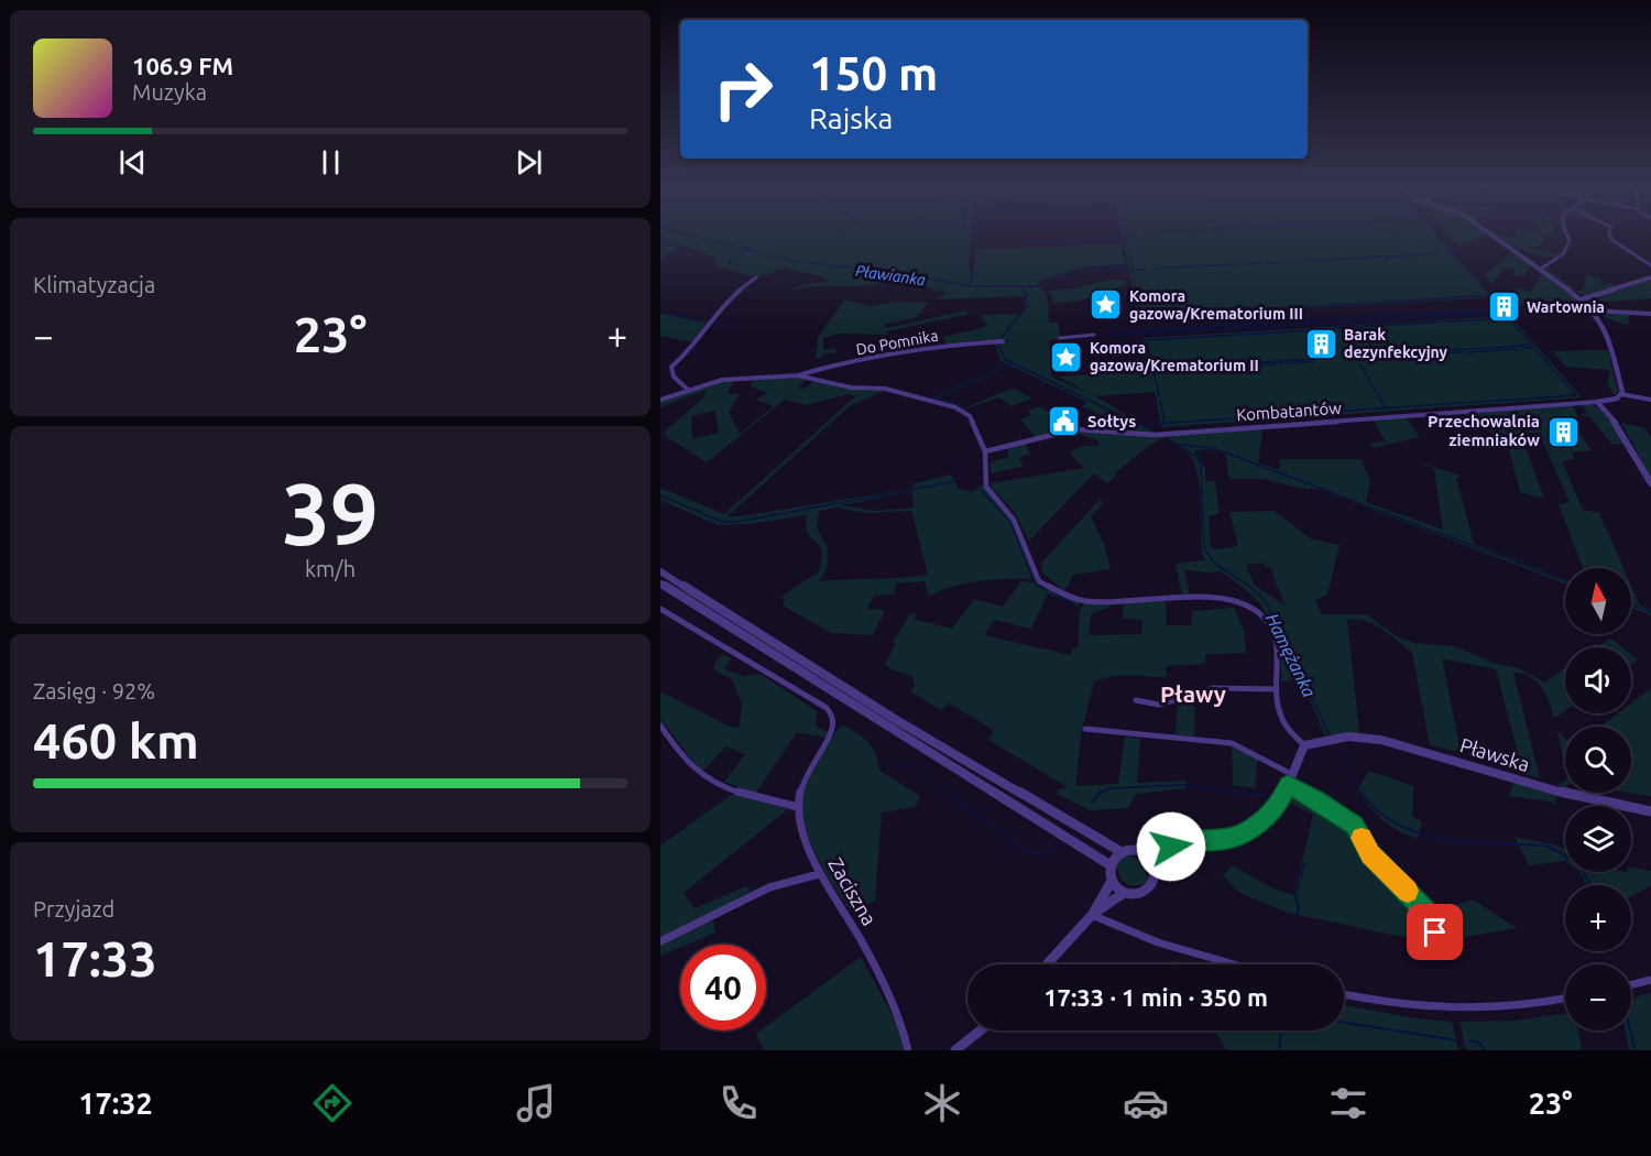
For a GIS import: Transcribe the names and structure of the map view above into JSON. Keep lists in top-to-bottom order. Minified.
{"streets":{"street":["Do Pomnika","Kombatantów","Pławska","Zaciszna"]},"districts":["Pławy"],"water":["Pławianka","Hamężanka"],"places":{"place":["Komora gazowa/Krematorium III","Komora gazowa/Krematorium II"],"building":["Wartownia","Barak dezynfekcyjny","Przechowalnia ziemniaków"],"public building":["Sołtys"]},"north":"top","page":{"turn":["150 m","Rajska"],"song":["106.9 FM","Muzyka"],"tile":["Klimatyzacja",["39","km/h"],["Zasięg · 92%","460 km"],["Przyjazd","17:33"]],"heat":["−","23°","+"],"map_buttons":["+","−"],"limit":"40","trip":"17:33 · 1 min · 350 m","tabs":["17:32","23°"]}}
